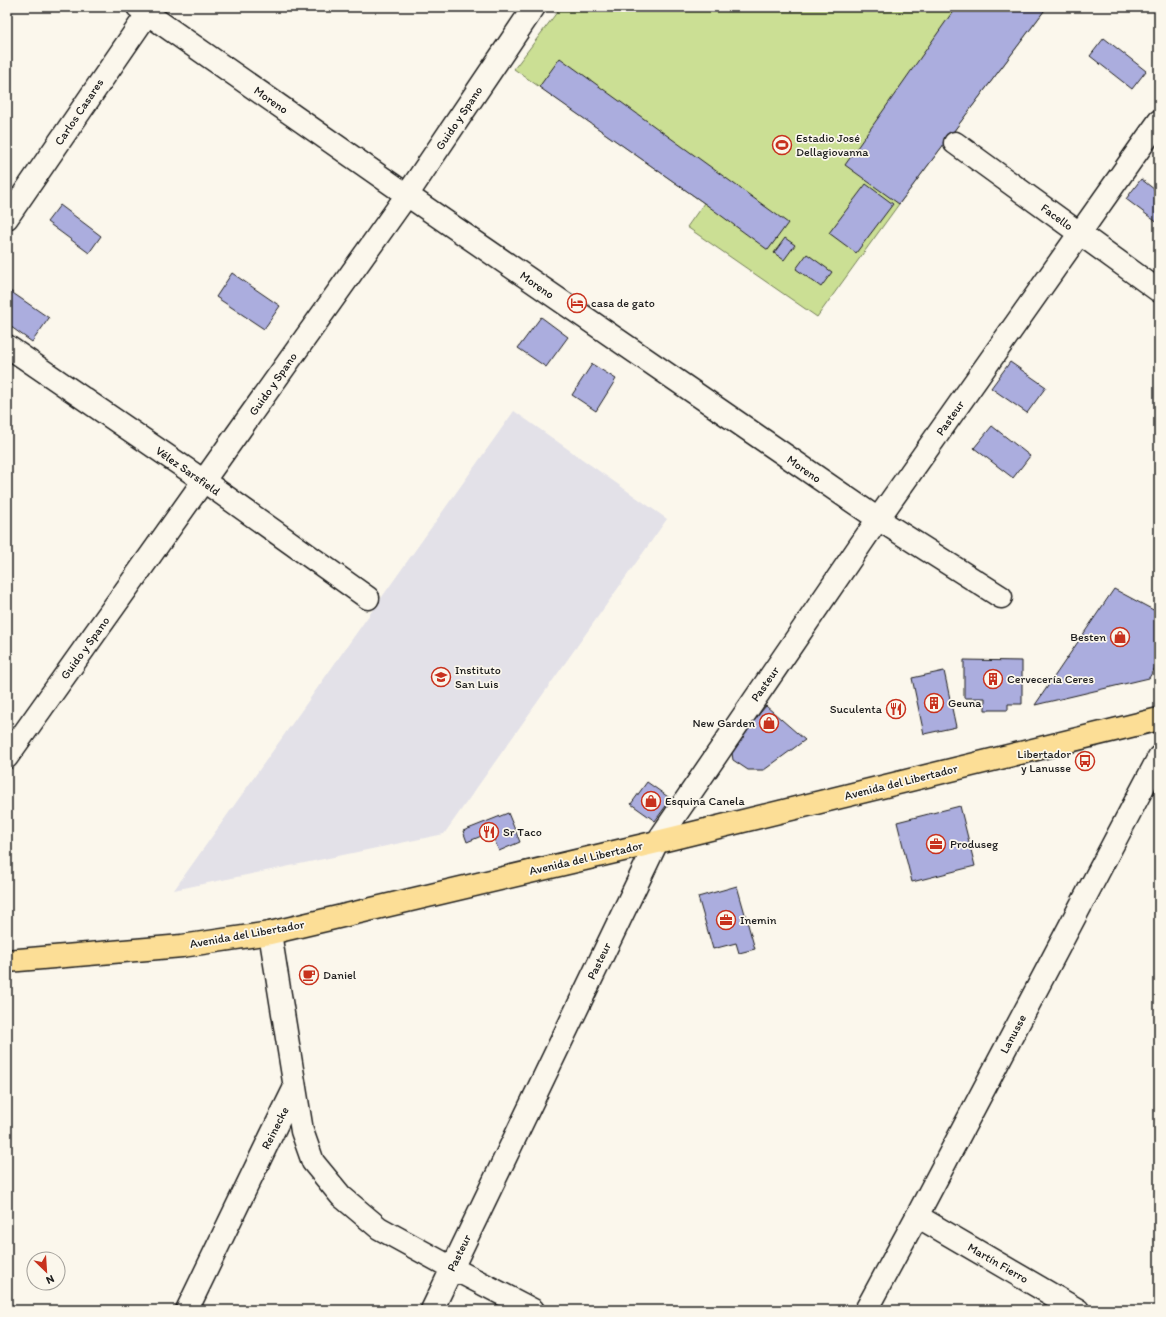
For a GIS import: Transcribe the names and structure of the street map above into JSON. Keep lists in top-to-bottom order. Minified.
{"streets":{"main road":["Avenida del Libertador"],"street":["Moreno","Carlos Casares","Guido y Spano","Facello","Pasteur","Vélez Sarsfield","Lanusse","Reinecke","Martín Fierro"]},"crossings":[["Moreno","Carlos Casares"],["Moreno","Guido y Spano"],["Moreno","Pasteur"],["Guido y Spano","Vélez Sarsfield"],["Facello","Pasteur"],["Pasteur","Avenida del Libertador"],["Lanusse","Martín Fierro"]],"places":{"sports":["Estadio José Dellagiovanna"],"hotel":["casa de gato"],"shop":["Besten","New Garden","Esquina Canela"],"school or university":["Instituto San Luis"],"building":["Cervecería Ceres","Geuna"],"restaurant":["Suculenta","Sr Taco"],"bus stop":["Libertador y Lanusse"],"office":["Produseg","Inemin"],"cafe":["Daniel"]},"north":"bottom right"}
